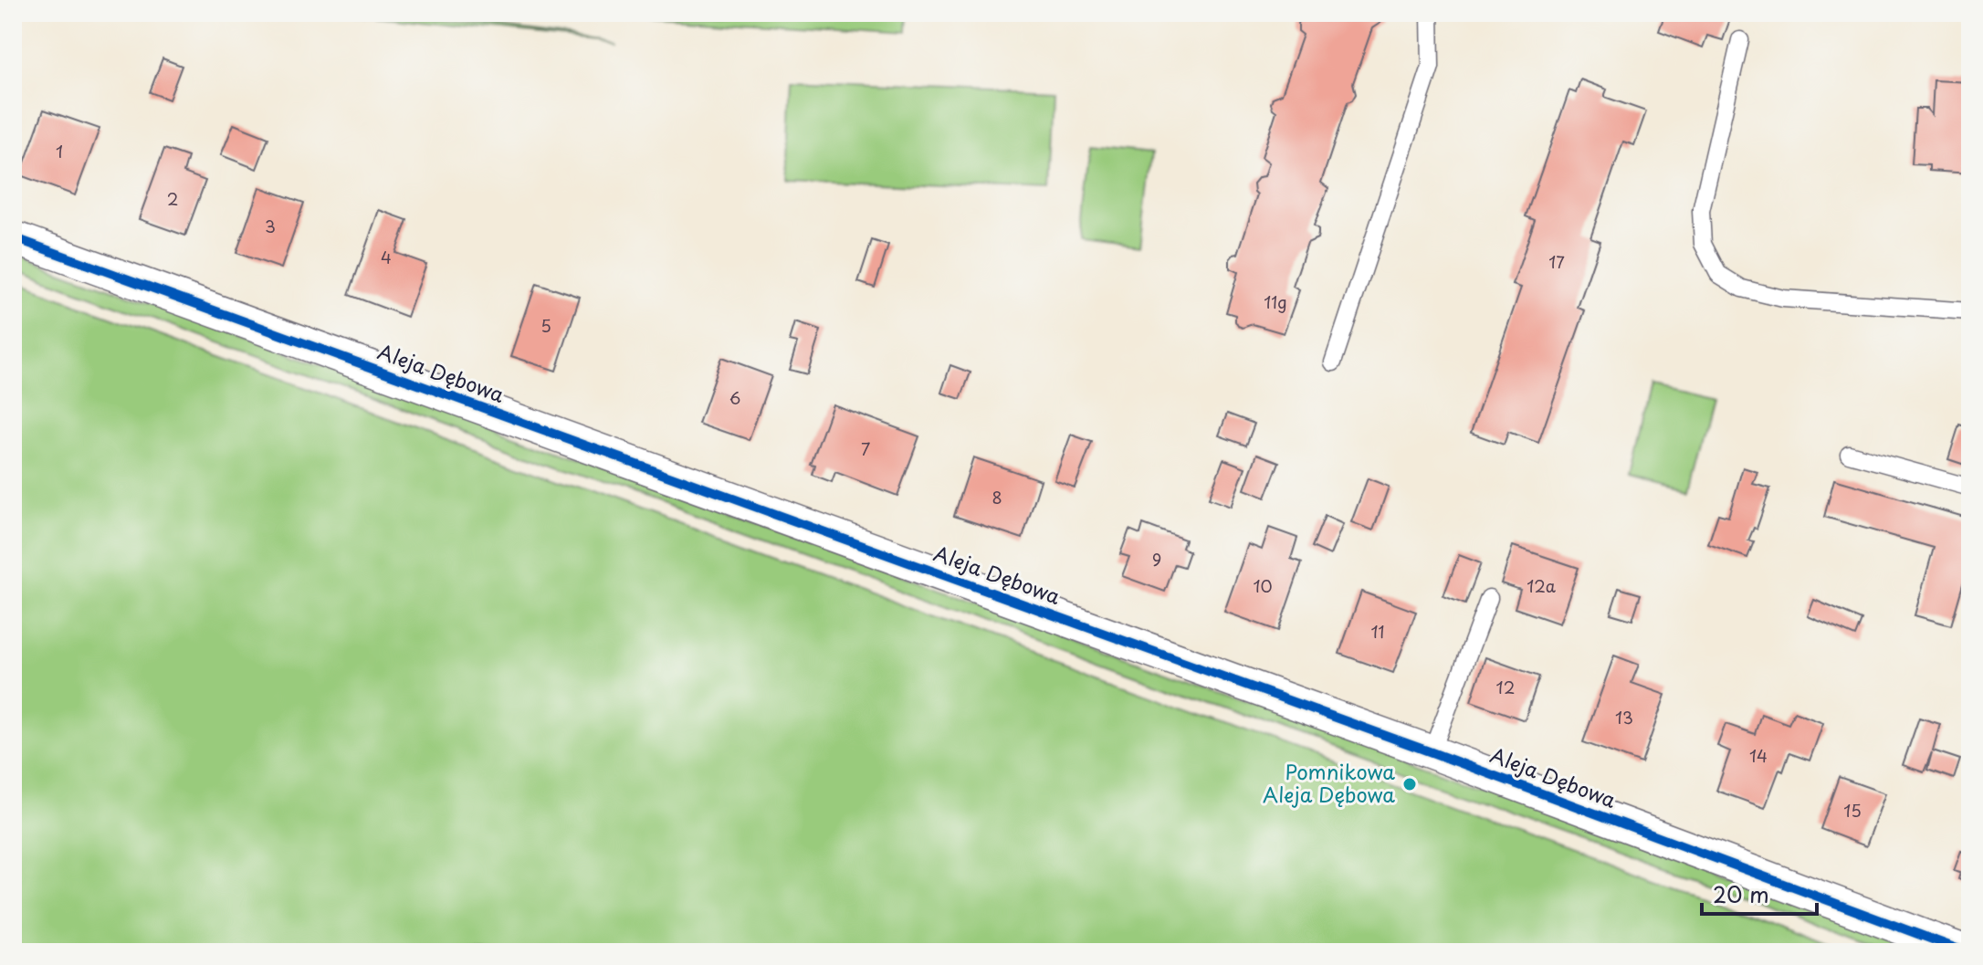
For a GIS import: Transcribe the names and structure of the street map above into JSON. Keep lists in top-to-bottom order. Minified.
{"streets":{"street":["Aleja Dębowa"]},"places":["Pomnikowa Aleja Dębowa"],"house_numbers":["1","2","3","4","17","11g","5","6","7","8","9","10","12a","11","12","13","14","15"],"scale_bar":"20 m"}
